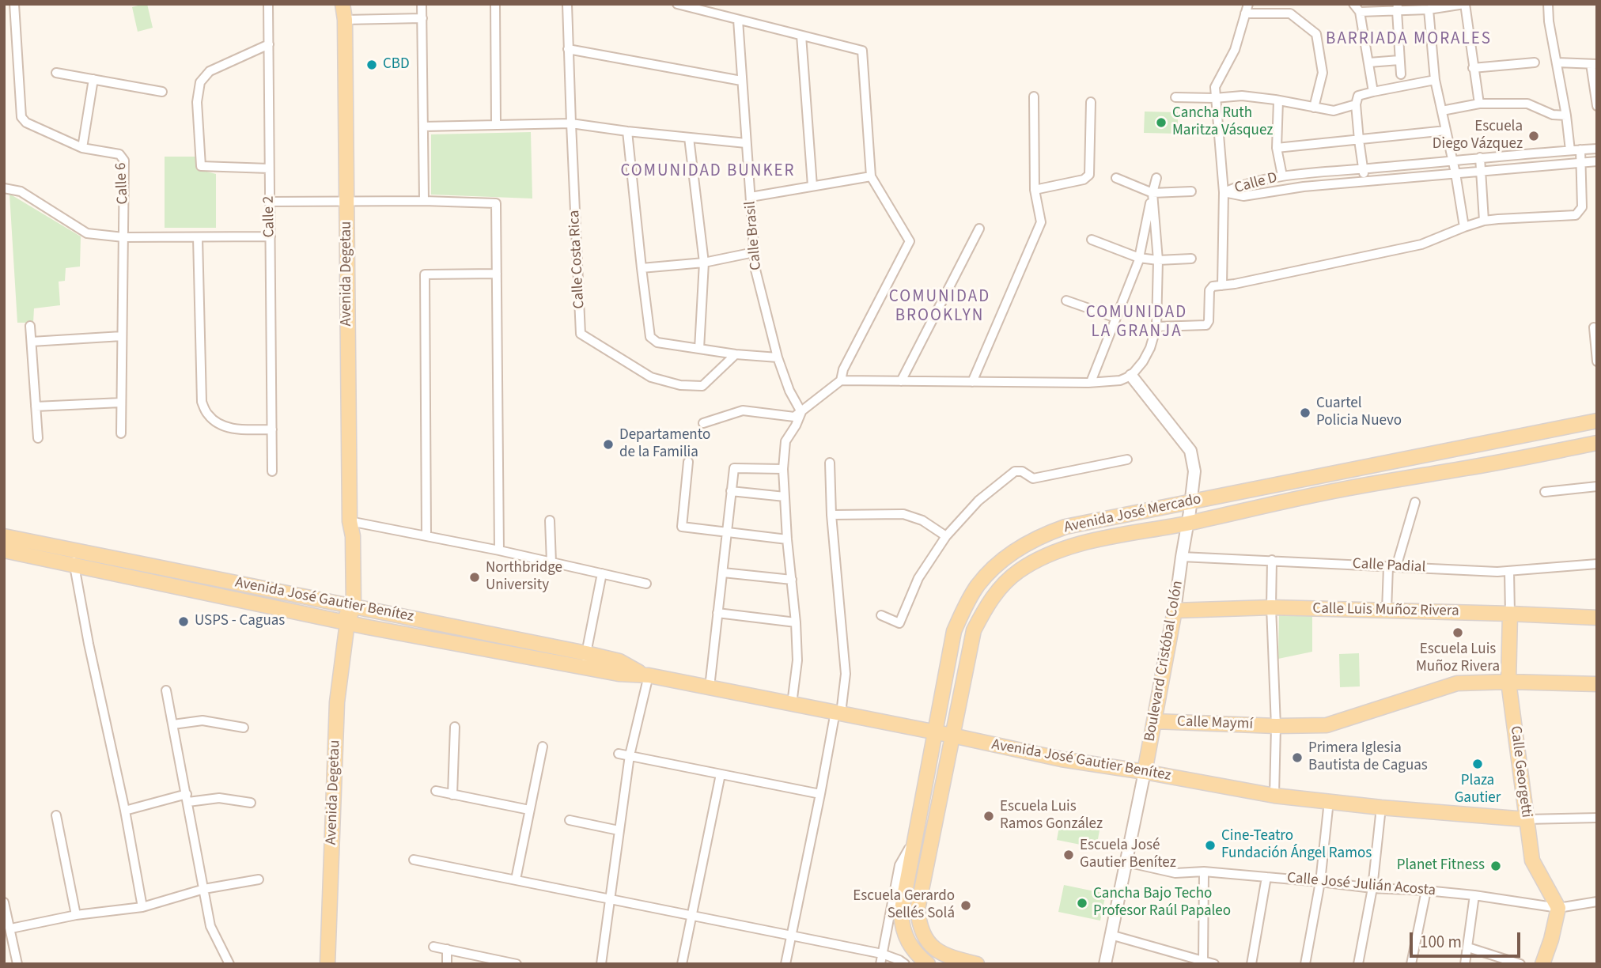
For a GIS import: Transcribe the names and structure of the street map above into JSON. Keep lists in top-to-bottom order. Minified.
{"streets":{"main road":["Avenida Degetau","Avenida José Mercado","Avenida José Gautier Benítez","Calle Luis Muñoz Rivera","Boulevard Cristóbal Colón","Calle Maymí","Calle Georgetti"],"street":["Calle 6","Calle D","Calle 2","Calle Brasil","Calle Costa Rica","Calle Padial","Calle José Julián Acosta"]},"crossings":[["Avenida Degetau","Avenida José Gautier Benítez"],["Avenida José Mercado","Avenida José Gautier Benítez"],["Avenida José Mercado","Boulevard Cristóbal Colón"],["Calle Padial","Boulevard Cristóbal Colón"],["Calle Padial","Calle Georgetti"],["Avenida José Gautier Benítez","Boulevard Cristóbal Colón"],["Avenida José Gautier Benítez","Calle Georgetti"],["Calle Luis Muñoz Rivera","Boulevard Cristóbal Colón"],["Calle Luis Muñoz Rivera","Calle Georgetti"],["Boulevard Cristóbal Colón","Calle Maymí"],["Boulevard Cristóbal Colón","Calle José Julián Acosta"],["Calle Maymí","Calle Georgetti"],["Calle Georgetti","Calle José Julián Acosta"]],"districts":["BARRIADA MORALES","COMUNIDAD BUNKER","COMUNIDAD BROOKLYN","COMUNIDAD LA GRANJA"],"places":["CBD","Cancha Ruth Maritza Vásquez","Escuela Diego Vázquez","Cuartel Policia Nuevo","Departamento de la Familia","Northbridge University","USPS - Caguas","Escuela Luis Muñoz Rivera","Primera Iglesia Bautista de Caguas","Plaza Gautier","Escuela Luis Ramos González","Cine-Teatro Fundación Ángel Ramos","Escuela José Gautier Benítez","Planet Fitness","Cancha Bajo Techo Profesor Raúl Papaleo","Escuela Gerardo Sellés Solá"],"scale_bar":"100 m"}
